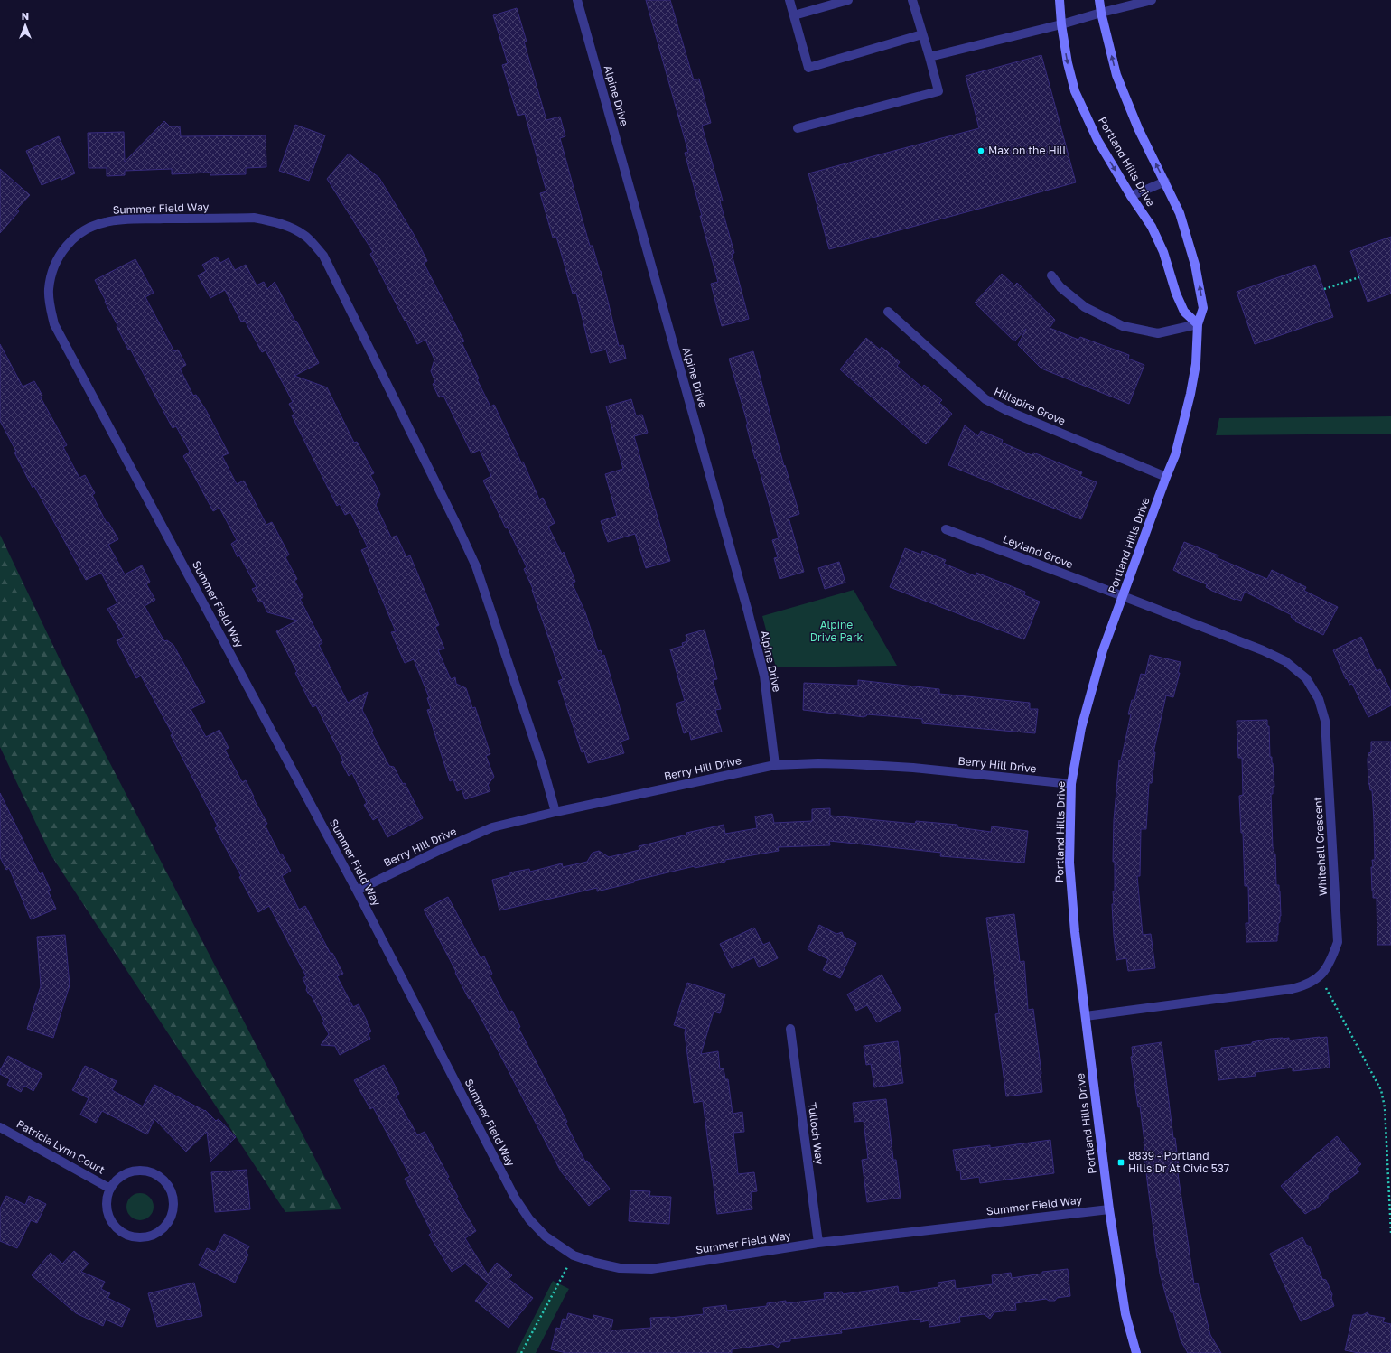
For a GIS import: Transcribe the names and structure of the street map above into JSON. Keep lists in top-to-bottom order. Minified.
{"streets":{"street":["Alpine Drive","Portland Hills Drive","Summer Field Way","Hillspire Grove","Leyland Grove","Berry Hill Drive","Whitehall Crescent","Tulloch Way","Patricia Lynn Court"]},"crossings":[["Alpine Drive","Berry Hill Drive"],["Portland Hills Drive","Summer Field Way"],["Portland Hills Drive","Hillspire Grove"],["Portland Hills Drive","Leyland Grove"],["Portland Hills Drive","Berry Hill Drive"],["Portland Hills Drive","Whitehall Crescent"],["Summer Field Way","Berry Hill Drive"],["Summer Field Way","Tulloch Way"],["Leyland Grove","Whitehall Crescent"]],"parks":["Alpine Drive Park"],"places":{"other":["Max on the Hill"],"transit":["8839 - Portland Hills Dr At Civic 537"]},"north":"top"}
